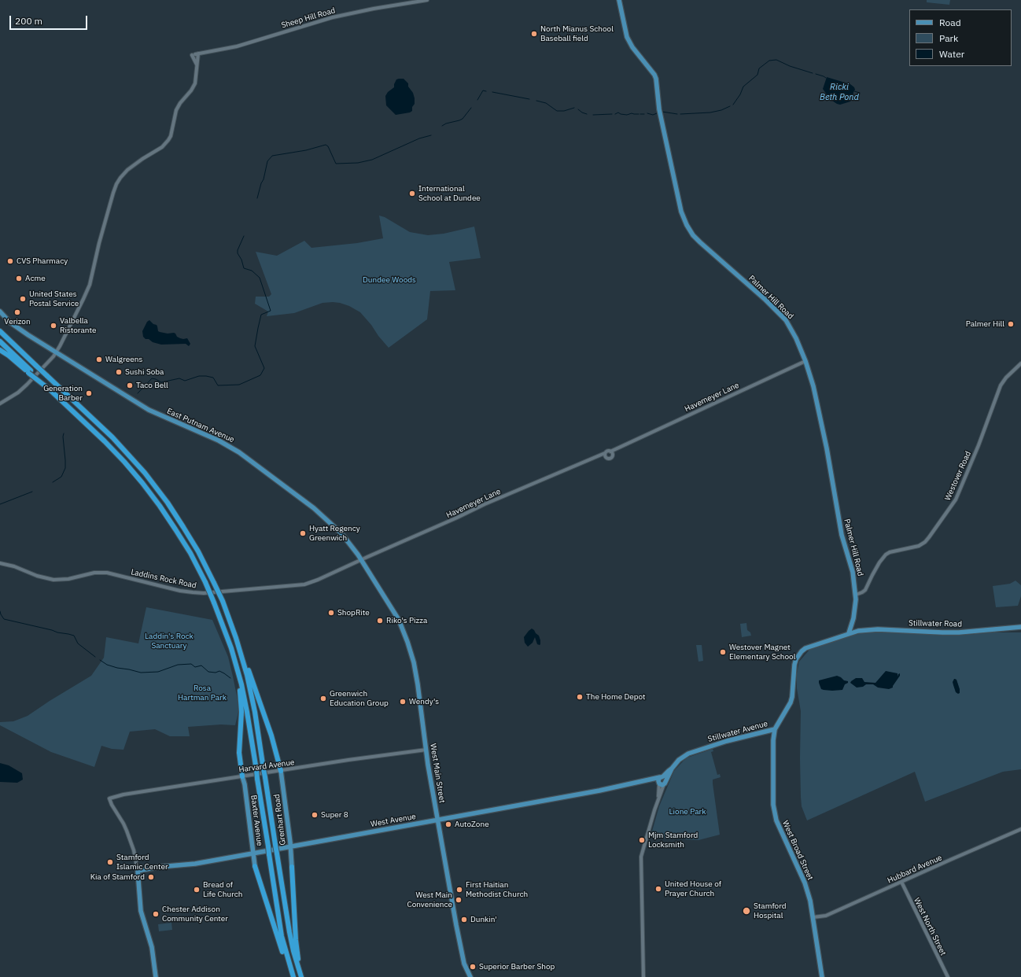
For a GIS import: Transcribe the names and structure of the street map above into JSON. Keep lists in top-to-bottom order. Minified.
{"streets":{"main road":["Palmer Hill Road","East Putnam Avenue","Stillwater Road","Stillwater Avenue","West Main Street","Grenhart Road","Baxter Avenue","West Avenue","West Broad Street"],"street":["Sheep Hill Road","Havemeyer Lane","Westover Road","Laddins Rock Road","Harvard Avenue","Hubbard Avenue","West North Street"]},"crossings":[["Palmer Hill Road","Havemeyer Lane"],["Palmer Hill Road","Westover Road"],["Palmer Hill Road","Stillwater Road"],["Palmer Hill Road","Stillwater Avenue"],["Havemeyer Lane","East Putnam Avenue"],["Havemeyer Lane","Laddins Rock Road"],["East Putnam Avenue","Laddins Rock Road"],["East Putnam Avenue","West Main Street"],["Stillwater Road","Stillwater Avenue"],["Stillwater Avenue","West Avenue"],["Stillwater Avenue","West Broad Street"],["Harvard Avenue","West Main Street"],["Harvard Avenue","Grenhart Road"],["Harvard Avenue","Baxter Avenue"],["Harvard Avenue","West Avenue"],["West Main Street","West Avenue"],["Grenhart Road","West Avenue"],["Baxter Avenue","West Avenue"],["West Broad Street","Hubbard Avenue"],["Hubbard Avenue","West North Street"]],"water":["Ricki Beth Pond"],"parks":["Dundee Woods","Laddin's Rock Sanctuary","Rosa Hartman Park","Lione Park"],"places":["North Mianus School Baseball field","International School at Dundee","CVS Pharmacy","Acme","United States Postal Service","Verizon","Palmer Hill","Valbella Ristorante","Walgreens","Sushi Soba","Taco Bell","Generation Barber","Hyatt Regency Greenwich","ShopRite","Riko's Pizza","Westover Magnet Elementary School","The Home Depot","Greenwich Education Group","Wendy's","Super 8","AutoZone","Mjm Stamford Locksmith","Stamford Islamic Center","Kia of Stamford","United House of Prayer Church","Bread of Life Church","First Haitian Methodist Church","West Main Convenience","Stamford Hospital","Chester Addison Community Center","Dunkin'","Superior Barber Shop"],"legend":["Road","Park","Water"],"scale_bar":"200 m"}
